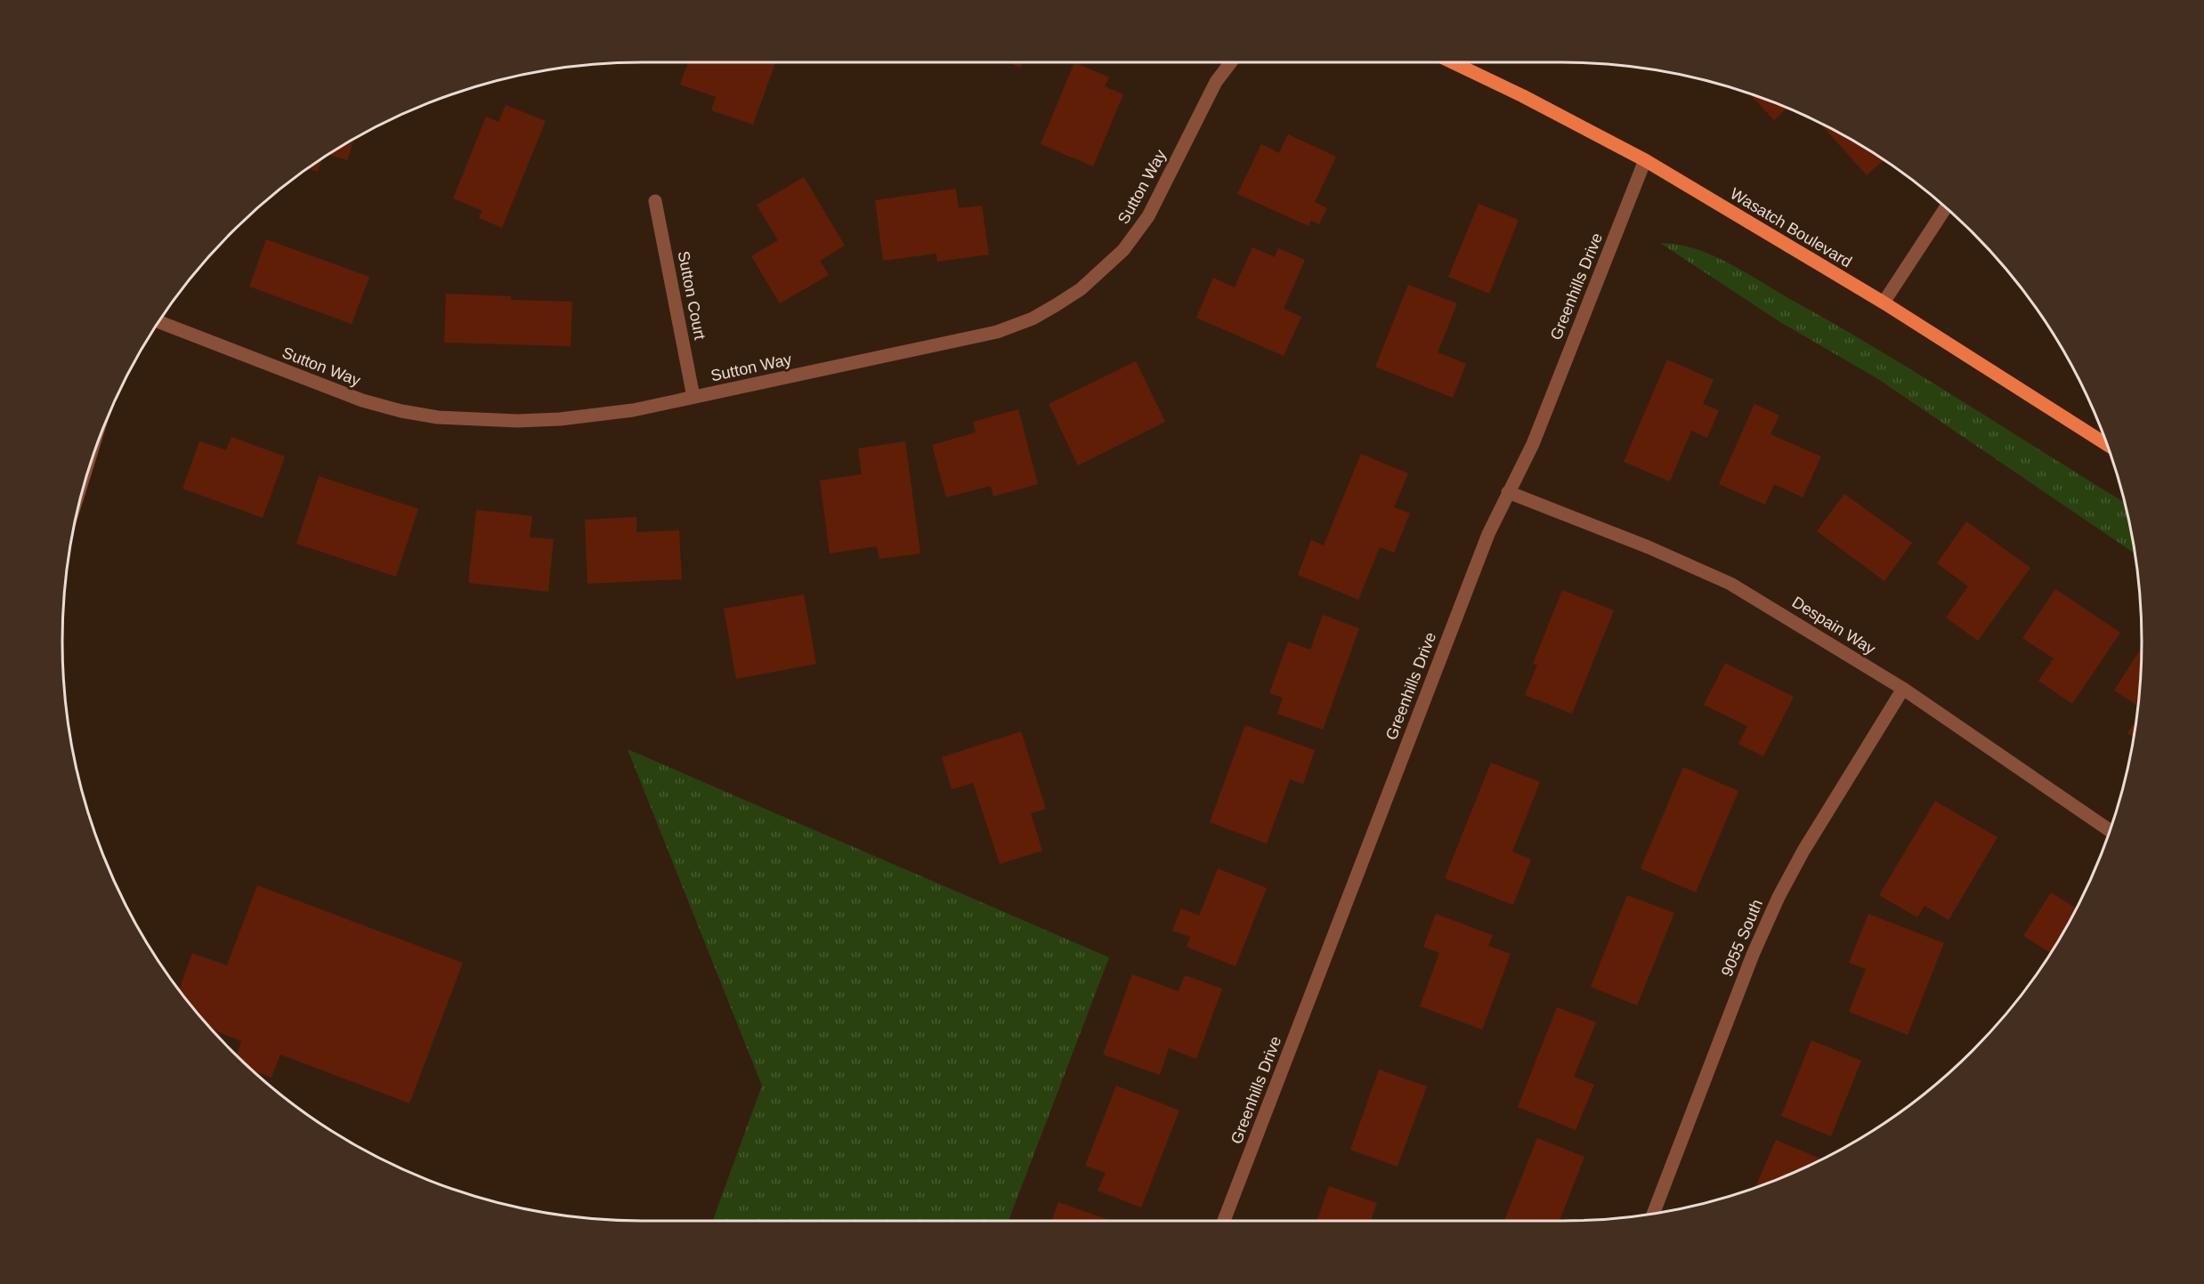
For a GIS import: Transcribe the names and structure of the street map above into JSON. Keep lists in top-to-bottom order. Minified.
{"streets":{"main road":["Wasatch Boulevard"],"street":["Sutton Way","Greenhills Drive","Sutton Court","Despain Way","9055 South"]},"crossings":[["Sutton Way","Sutton Court"],["Wasatch Boulevard","Greenhills Drive"],["Greenhills Drive","Despain Way"],["Despain Way","9055 South"]]}
